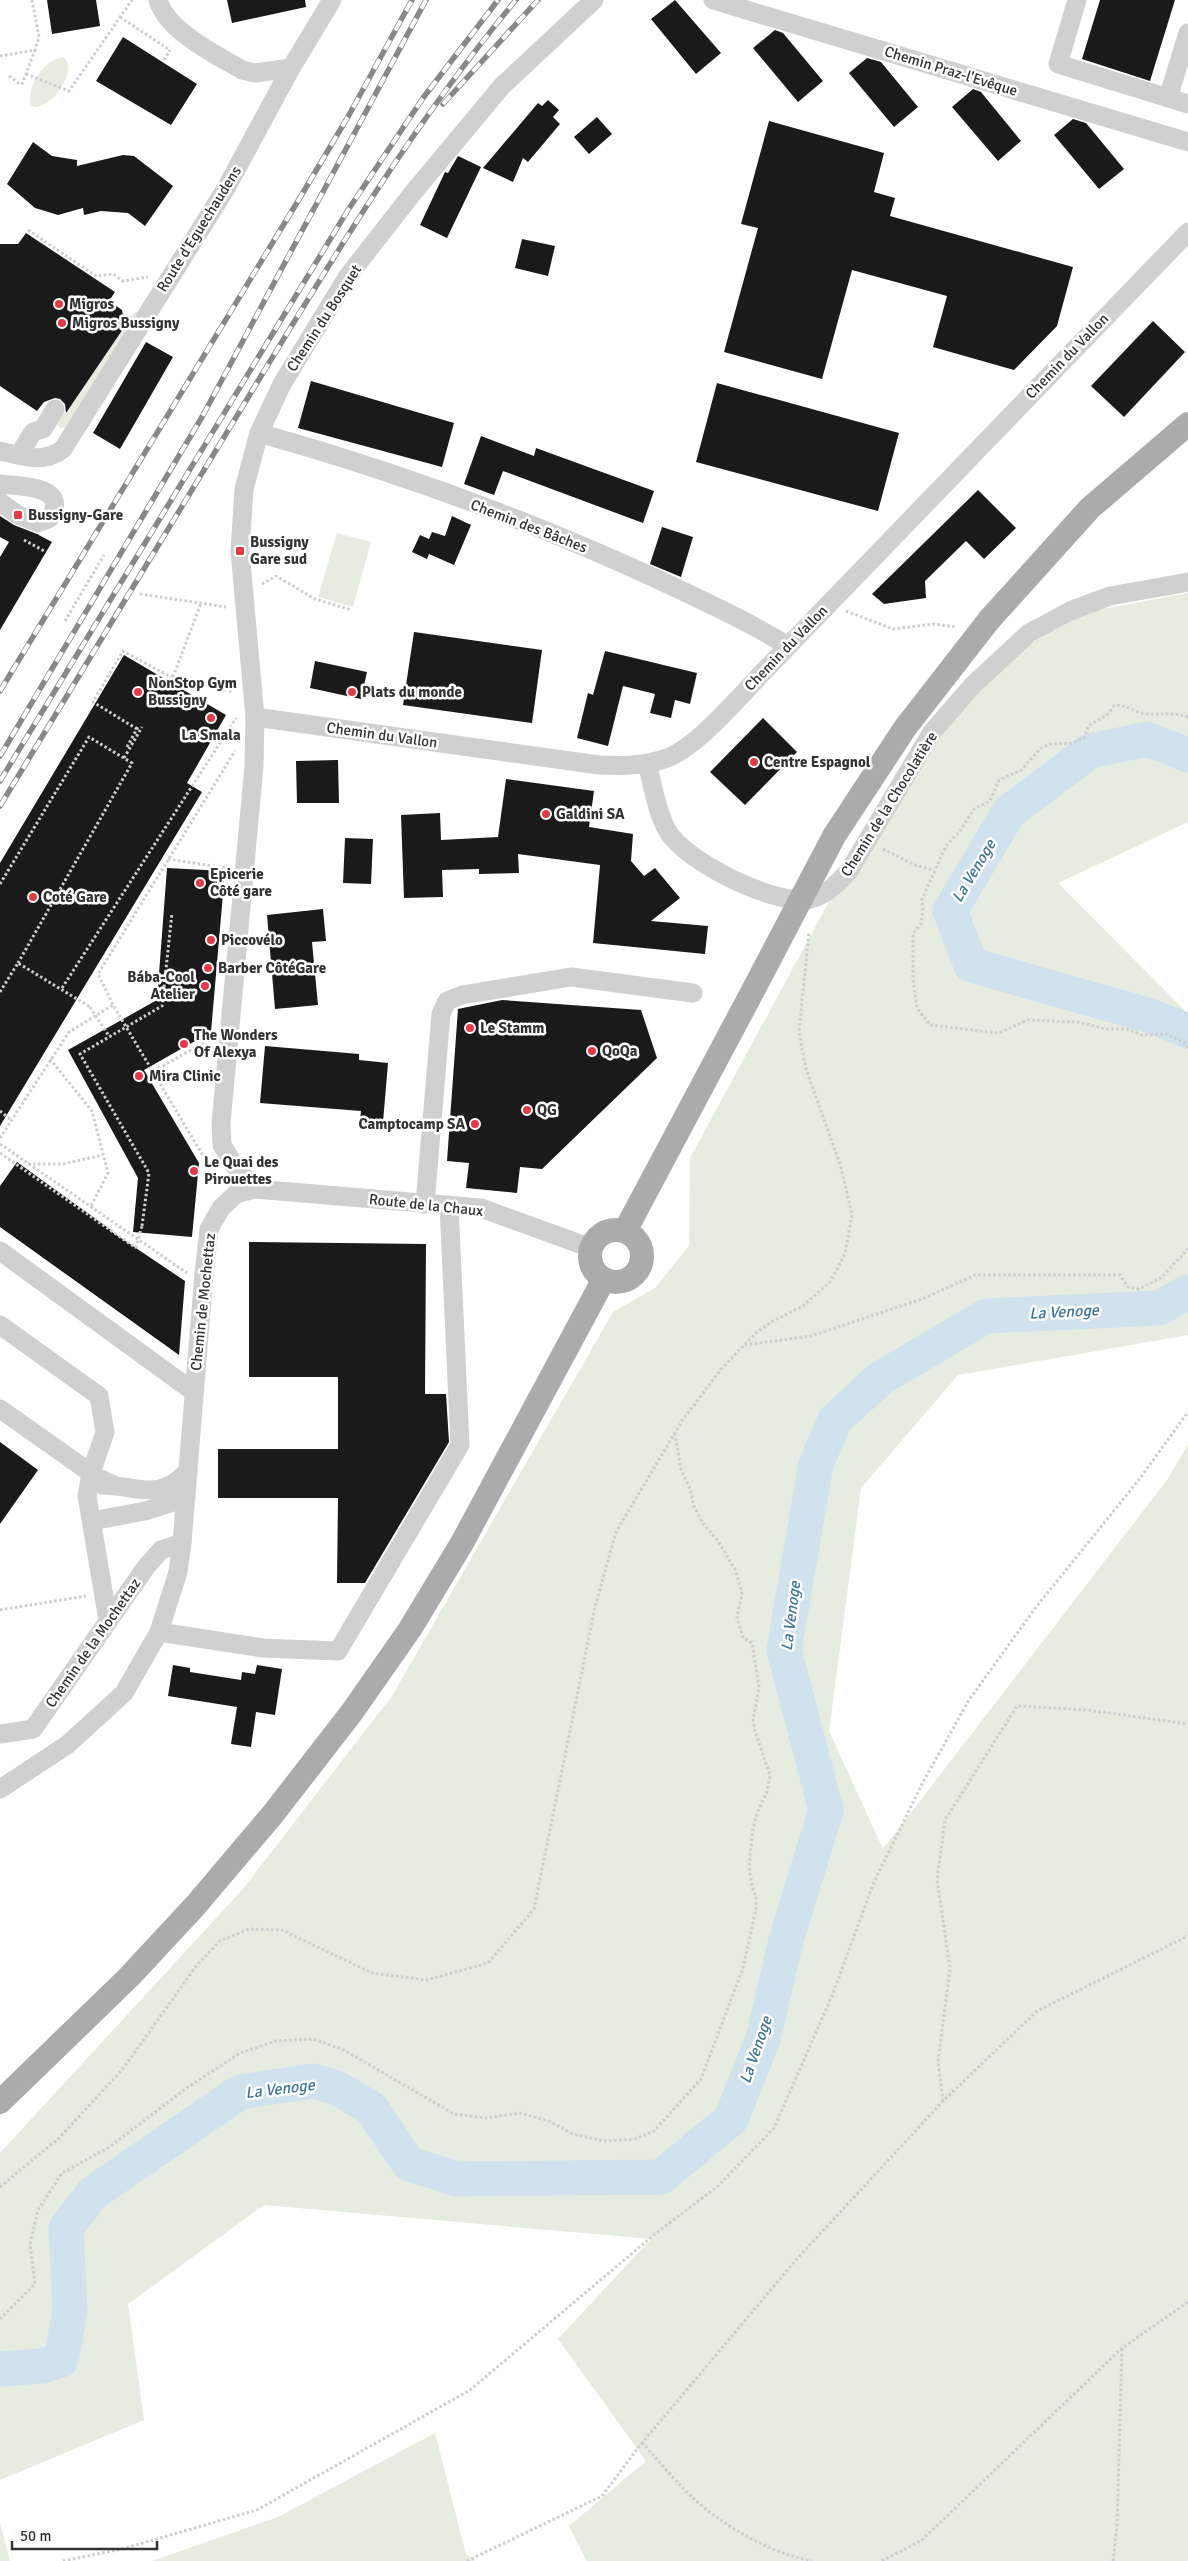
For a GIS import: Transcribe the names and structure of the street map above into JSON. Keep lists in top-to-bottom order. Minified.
{"streets":{"street":["Chemin Praz-l'Evêque","Route d'Eguechaudens","Chemin du Bosquet","Chemin du Vallon","Chemin des Bâches","Chemin de la Chocolatière","Route de la Chaux","Chemin de Mochettaz","Chemin de la Mochettaz"]},"crossings":[["Chemin du Bosquet","Chemin du Vallon"],["Chemin du Bosquet","Chemin des Bâches"],["Chemin du Vallon","Chemin des Bâches"],["Chemin du Vallon","Chemin de la Chocolatière"],["Route de la Chaux","Chemin de Mochettaz"],["Chemin de Mochettaz","Chemin de la Mochettaz"]],"water":["La Venoge"],"places":{"other":["Migros","Migros Bussigny","NonStop Gym Bussigny","Plats du monde","La Smala","Centre Espagnol","Galdini SA","Epicerie Côté gare","Coté Gare","Piccovélo","Barber CôtéGare","Bába-Cool Atelier","Le Stamm","The Wonders Of Alexya","QoQa","Mira Clinic","QG","Camptocamp SA","Le Quai des Pirouettes"],"transit":["Bussigny-Gare","Bussigny Gare sud"]},"scale_bar":"50 m"}
